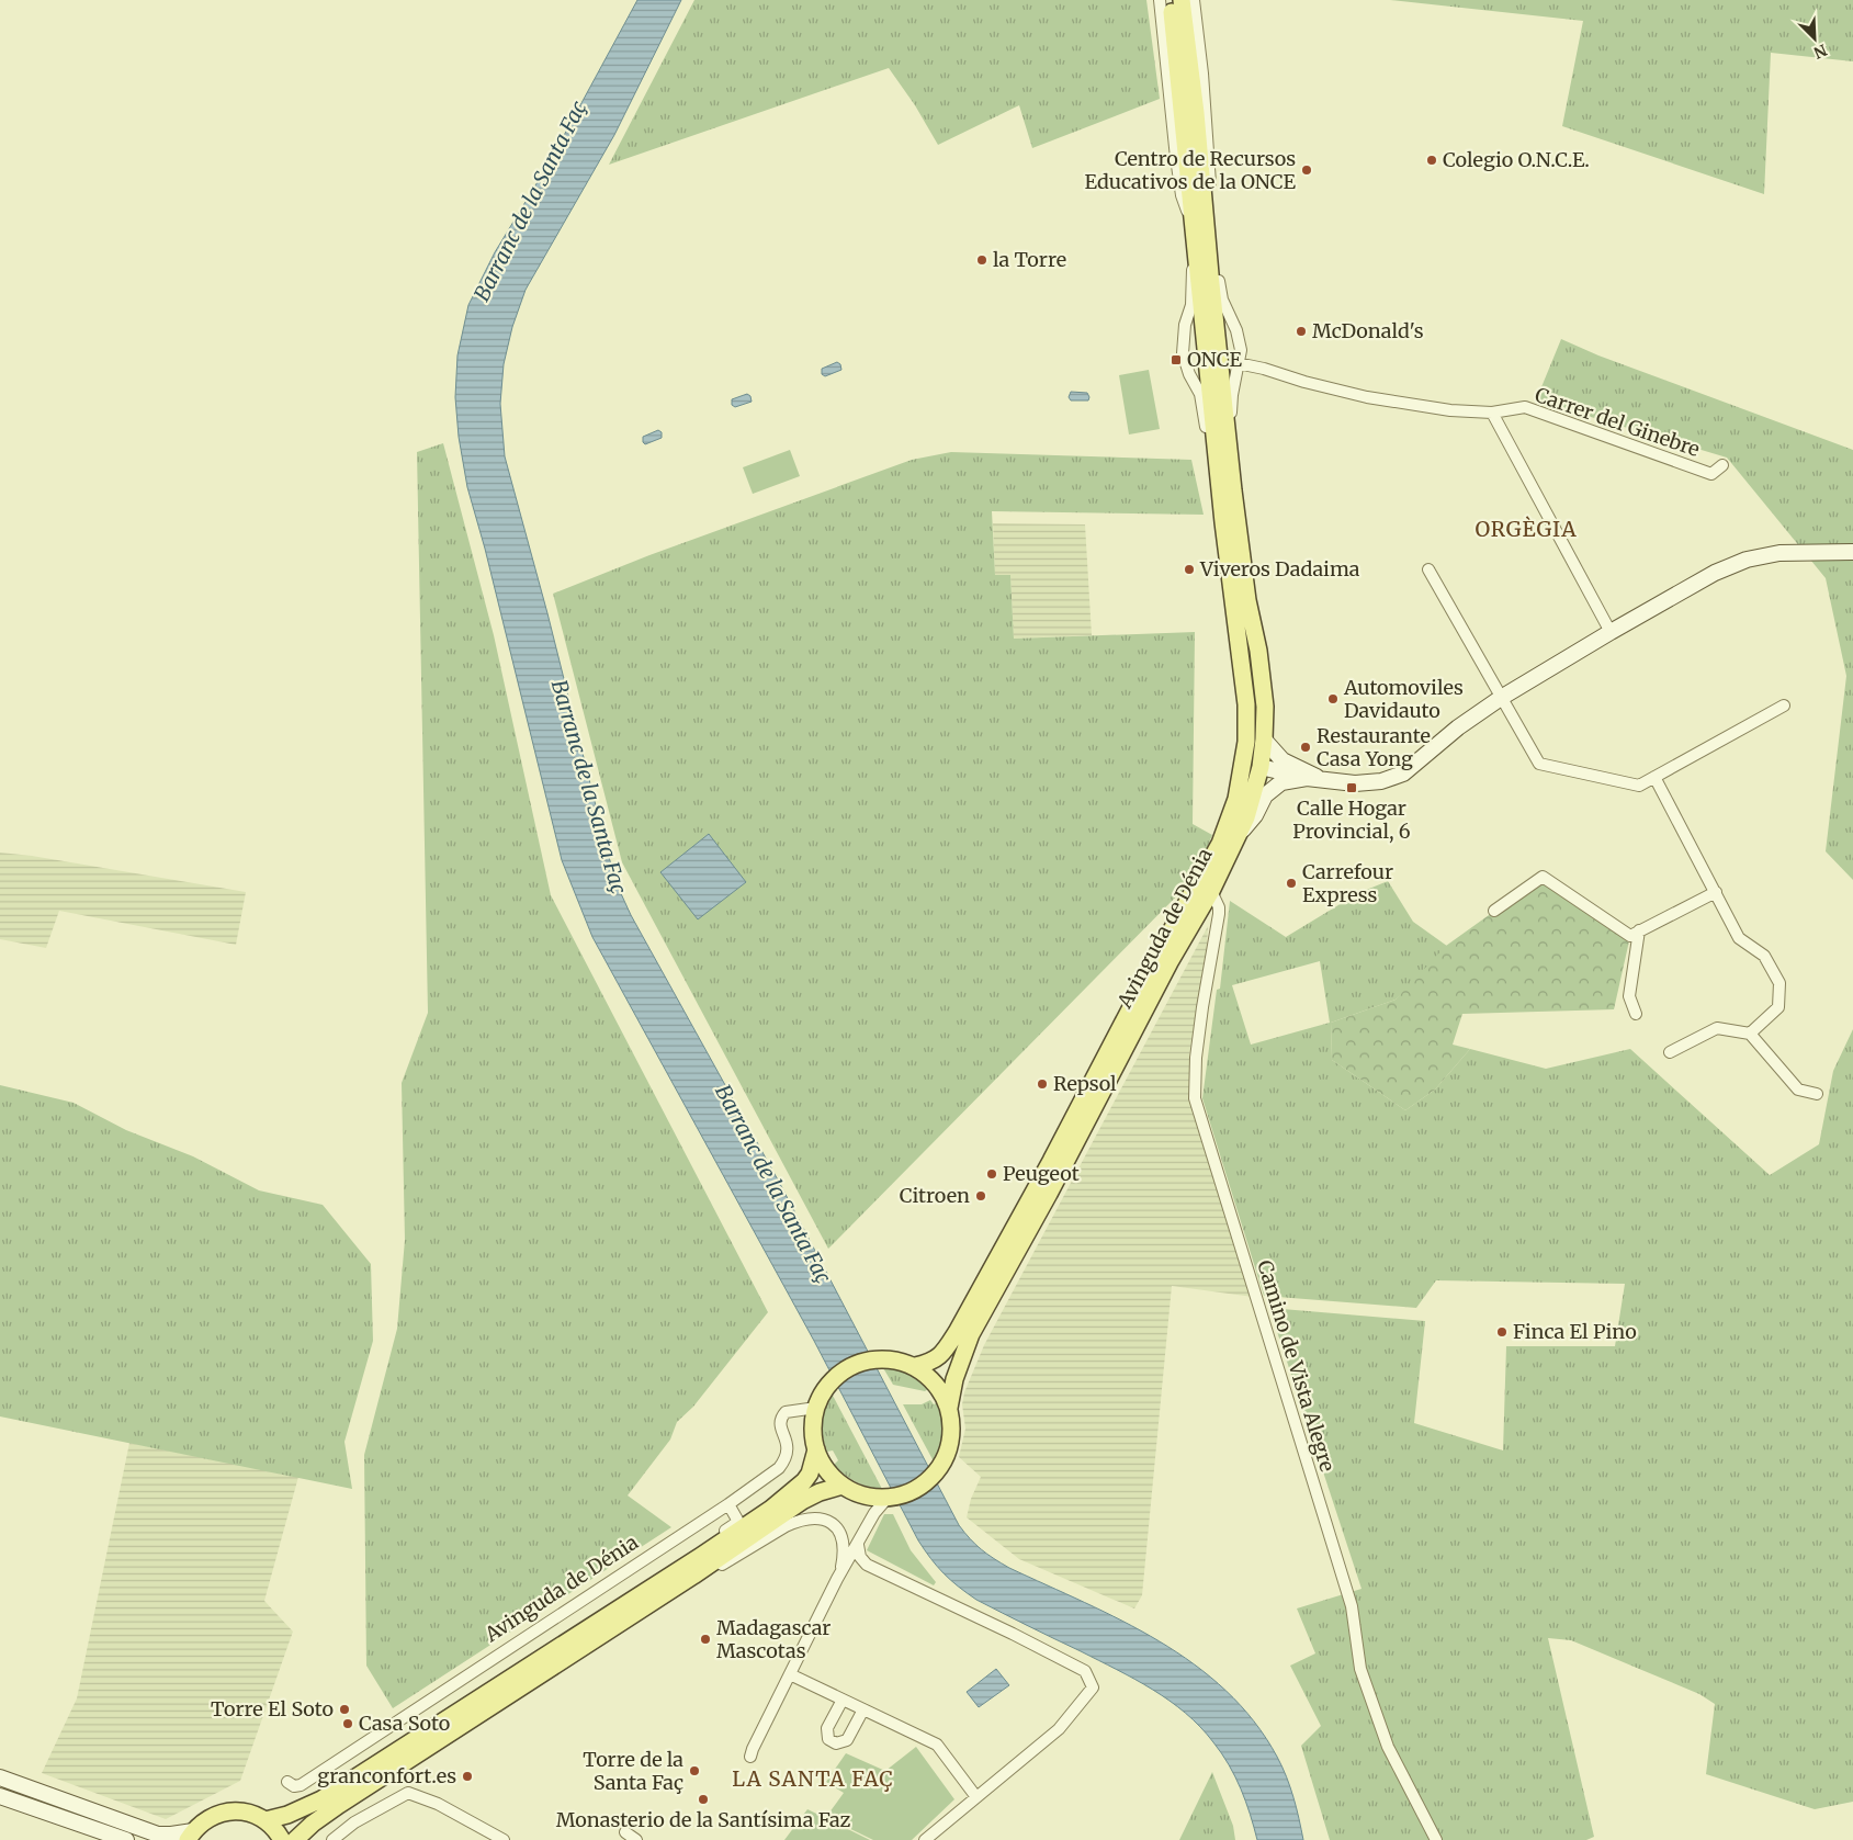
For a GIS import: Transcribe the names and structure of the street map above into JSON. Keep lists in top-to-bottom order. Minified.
{"streets":{"main road":["Avinguda de Dénia"],"street":["Carrer del Ginebre","Camino de Vista Alegre"]},"crossings":[["Carrer del Ginebre","Avinguda de Dénia"],["Avinguda de Dénia","Camino de Vista Alegre"]],"districts":["ORGÈGIA","LA SANTA FAÇ"],"water":["Barranc de la Santa Faç"],"places":{"other":["Colegio O.N.C.E.","Centro de Recursos Educativos de la ONCE","la Torre","McDonald's","Viveros Dadaima","Automoviles Davidauto","Restaurante Casa Yong","Carrefour Express","Repsol","Peugeot","Citroen","Finca El Pino","Madagascar Mascotas","Torre El Soto","Casa Soto","Torre de la Santa Faç","granconfort.es","Monasterio de la Santísima Faz"],"transit":["ONCE","Calle Hogar Provincial, 6"]},"north":"bottom right"}
